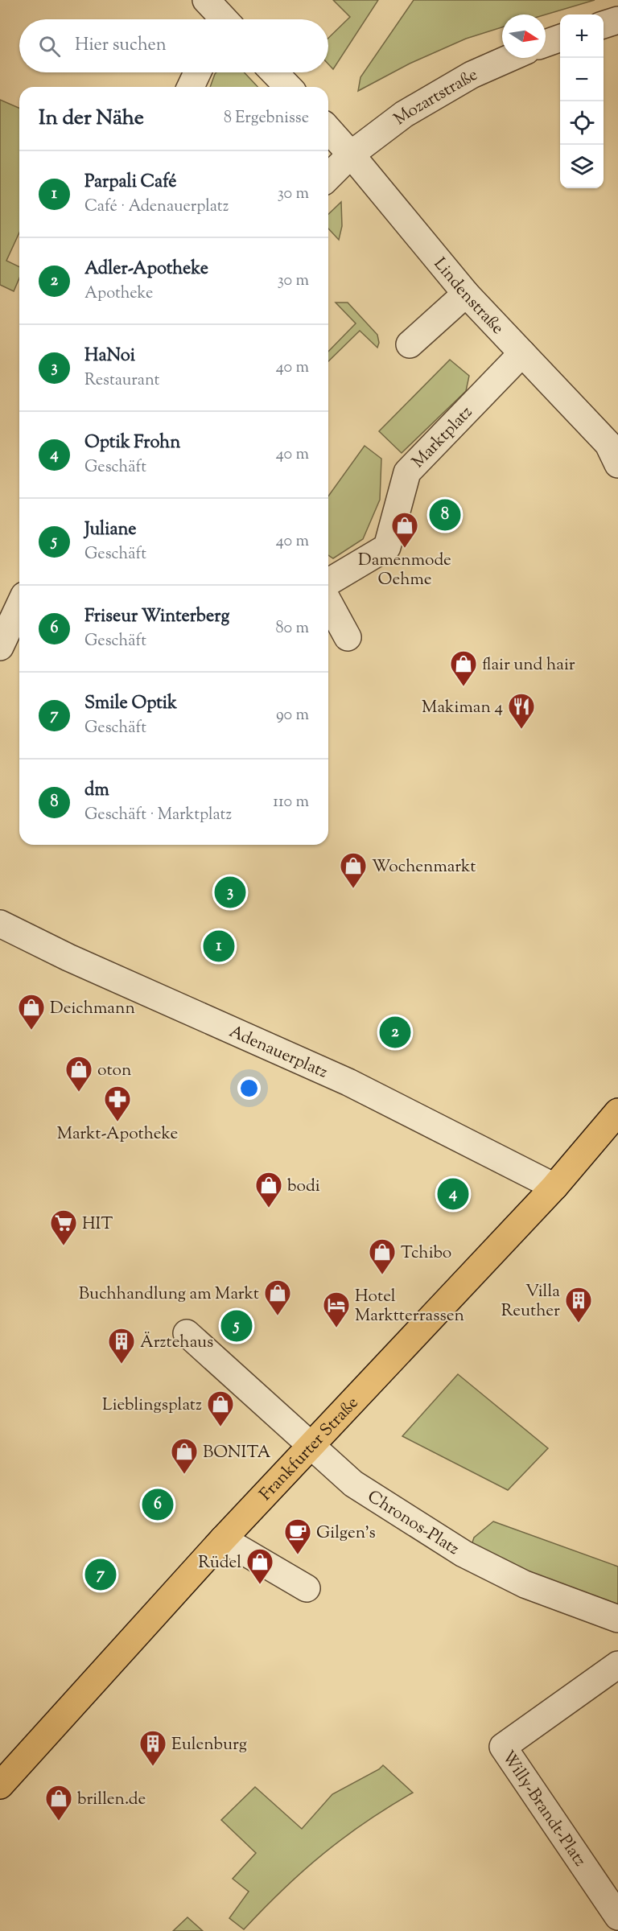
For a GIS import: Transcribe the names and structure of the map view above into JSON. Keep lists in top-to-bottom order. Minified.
{"streets":{"main road":["Frankfurter Straße"],"street":["Mozartstraße","Lindenstraße","Marktplatz","Adenauerplatz","Chronos-Platz","Willy-Brandt-Platz"]},"crossings":[["Mozartstraße","Lindenstraße"],["Lindenstraße","Marktplatz"],["Adenauerplatz","Frankfurter Straße"],["Frankfurter Straße","Chronos-Platz"]],"places":{"shop":["Damenmode Oehme","flair und hair","Wochenmarkt","Deichmann","oton","bodi","Tchibo","Buchhandlung am Markt","Lieblingsplatz","BONITA","Rüdel","brillen.de"],"restaurant":["Makiman 4"],"pharmacy":["Markt-Apotheke"],"supermarket":["HIT"],"building":["Villa Reuther","Ärztehaus","Eulenburg"],"hotel":["Hotel Marktterrassen"],"cafe":["Gilgen's"]},"north":"right","page":{"map_buttons":["+","−"],"search":"Hier suchen","heading":["In der Nähe","8 Ergebnisse"],"list":[{"mark":"1","name":"Parpali Café","note":"Café · Adenauerplatz","value":"30 m"},{"mark":"2","name":"Adler-Apotheke","note":"Apotheke","value":"30 m"},{"mark":"3","name":"HaNoi","note":"Restaurant","value":"40 m"},{"mark":"4","name":"Optik Frohn","note":"Geschäft","value":"40 m"},{"mark":"5","name":"Juliane","note":"Geschäft","value":"40 m"},{"mark":"6","name":"Friseur Winterberg","note":"Geschäft","value":"80 m"},{"mark":"7","name":"Smile Optik","note":"Geschäft","value":"90 m"},{"mark":"8","name":"dm","note":"Geschäft · Marktplatz","value":"110 m"}],"pins":["8","3","1","2","4","5","6","7"]}}
